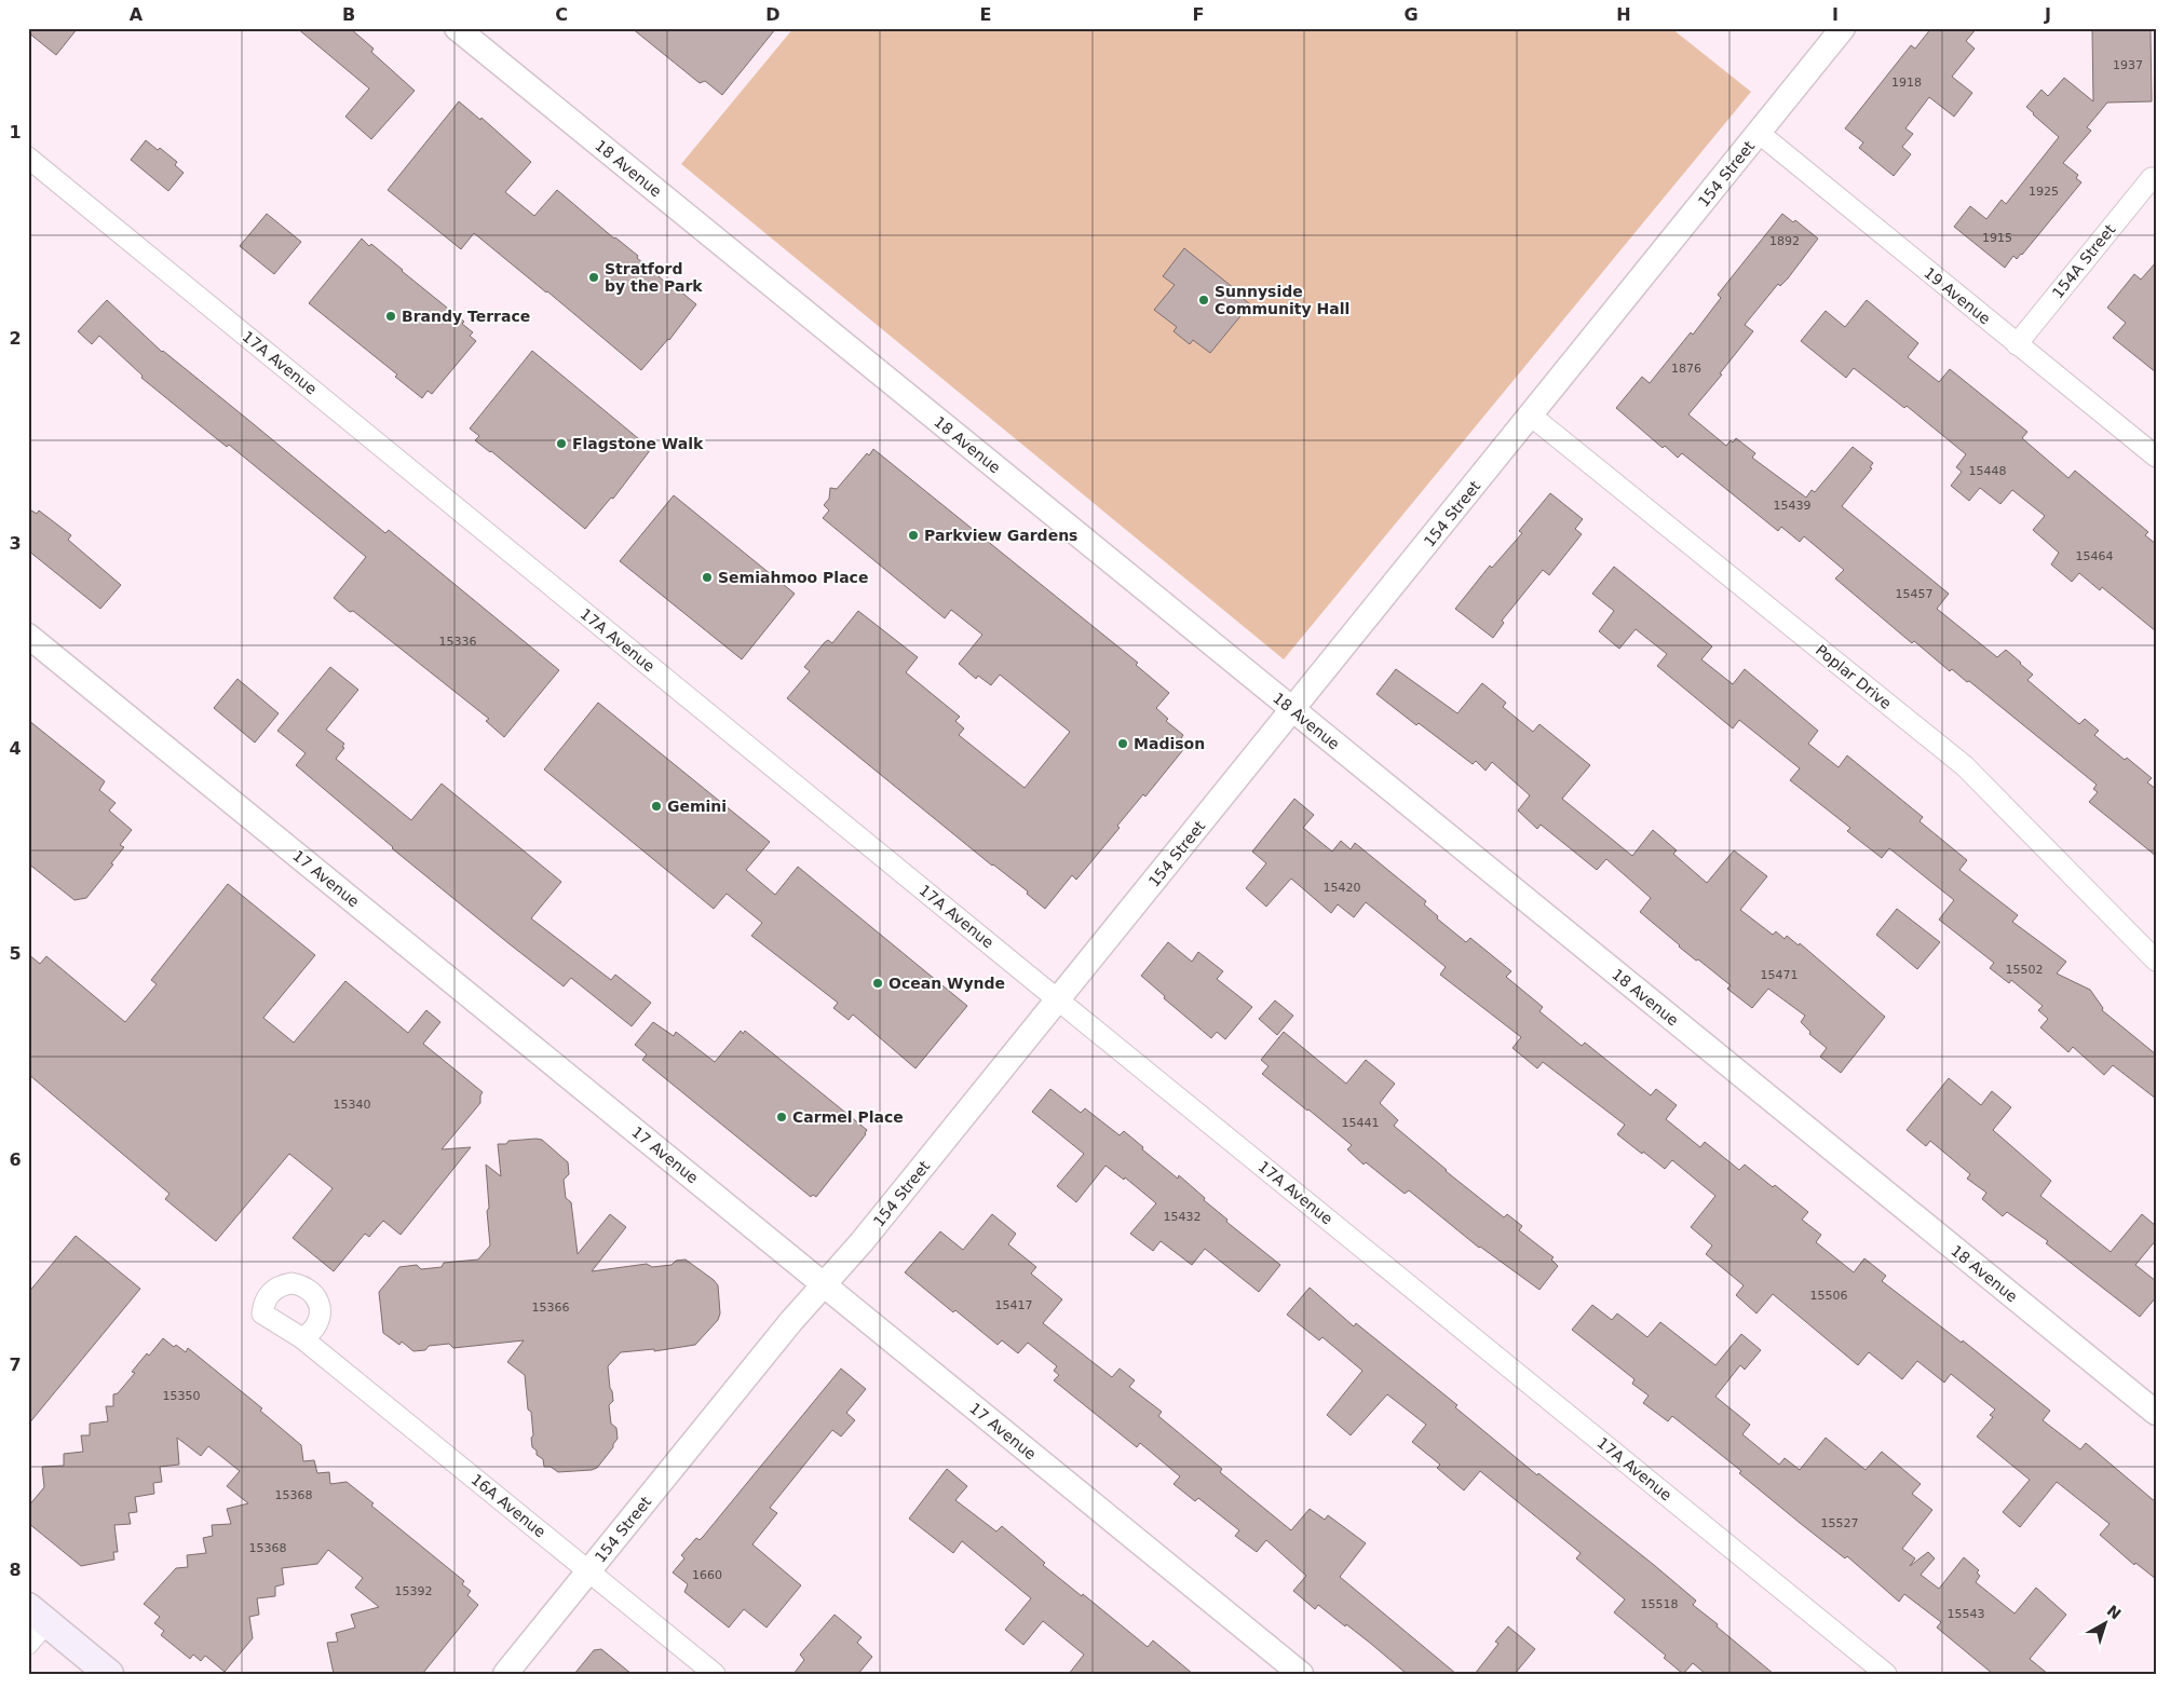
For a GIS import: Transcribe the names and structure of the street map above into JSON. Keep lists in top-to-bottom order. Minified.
{"streets":{"street":["18 Avenue","154 Street","154A Street","19 Avenue","17A Avenue","Poplar Drive","17 Avenue","16A Avenue"]},"crossings":[["18 Avenue","154 Street"],["154 Street","19 Avenue"],["154 Street","17A Avenue"],["154 Street","Poplar Drive"],["154 Street","17 Avenue"],["154 Street","16A Avenue"],["154A Street","19 Avenue"]],"places":["Stratford by the Park","Sunnyside Community Hall","Brandy Terrace","Flagstone Walk","Parkview Gardens","Semiahmoo Place","Madison","Gemini","Ocean Wynde","Carmel Place"],"house_numbers":["1937","1918","1925","1915","1892","1876","15448","15439","15464","15457","15336","15420","15502","15471","15340","15441","15432","15506","15417","15366","15350","15368","15527","15368","1660","15392","15518","15543"],"north":"top right","grid":{"columns":["A","B","C","D","E","F","G","H","I","J"],"rows":["1","2","3","4","5","6","7","8"]}}
